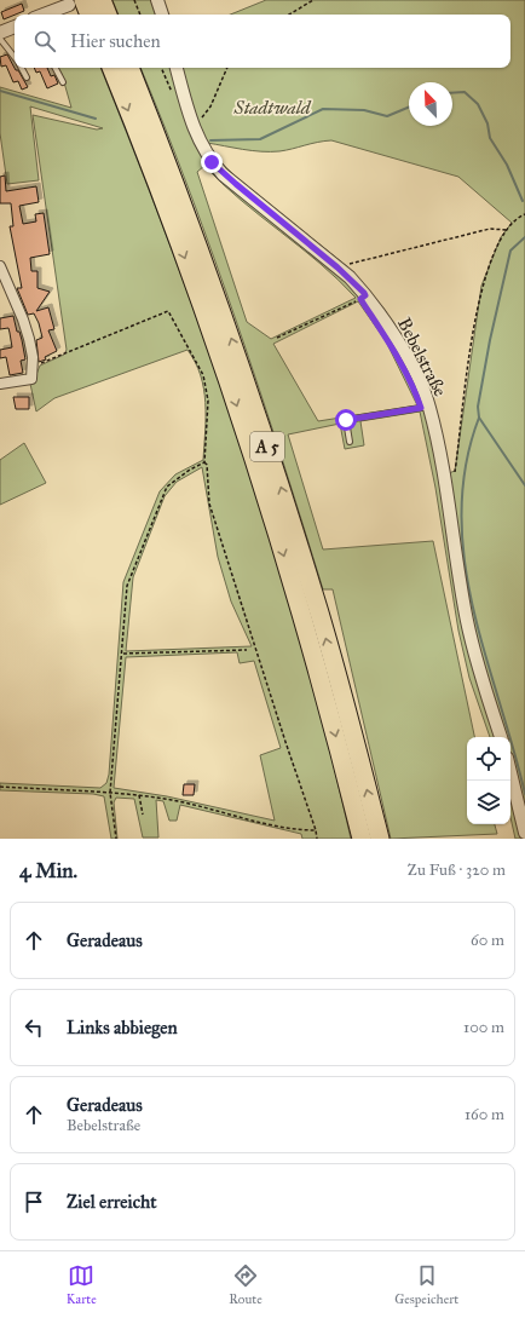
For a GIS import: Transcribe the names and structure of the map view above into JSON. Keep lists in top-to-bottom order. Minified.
{"streets":{"highway":["A 5"],"street":["Bebelstraße"]},"parks":["Stadtwald"],"north":"top left","page":{"search":"Hier suchen","heading":["4 Min.","Zu Fuß · 320 m"],"list":[["Geradeaus","60 m"],["Links abbiegen","100 m"],["Geradeaus","Bebelstraße","160 m"],"Ziel erreicht"],"nav":["Karte","Route","Gespeichert"]}}
